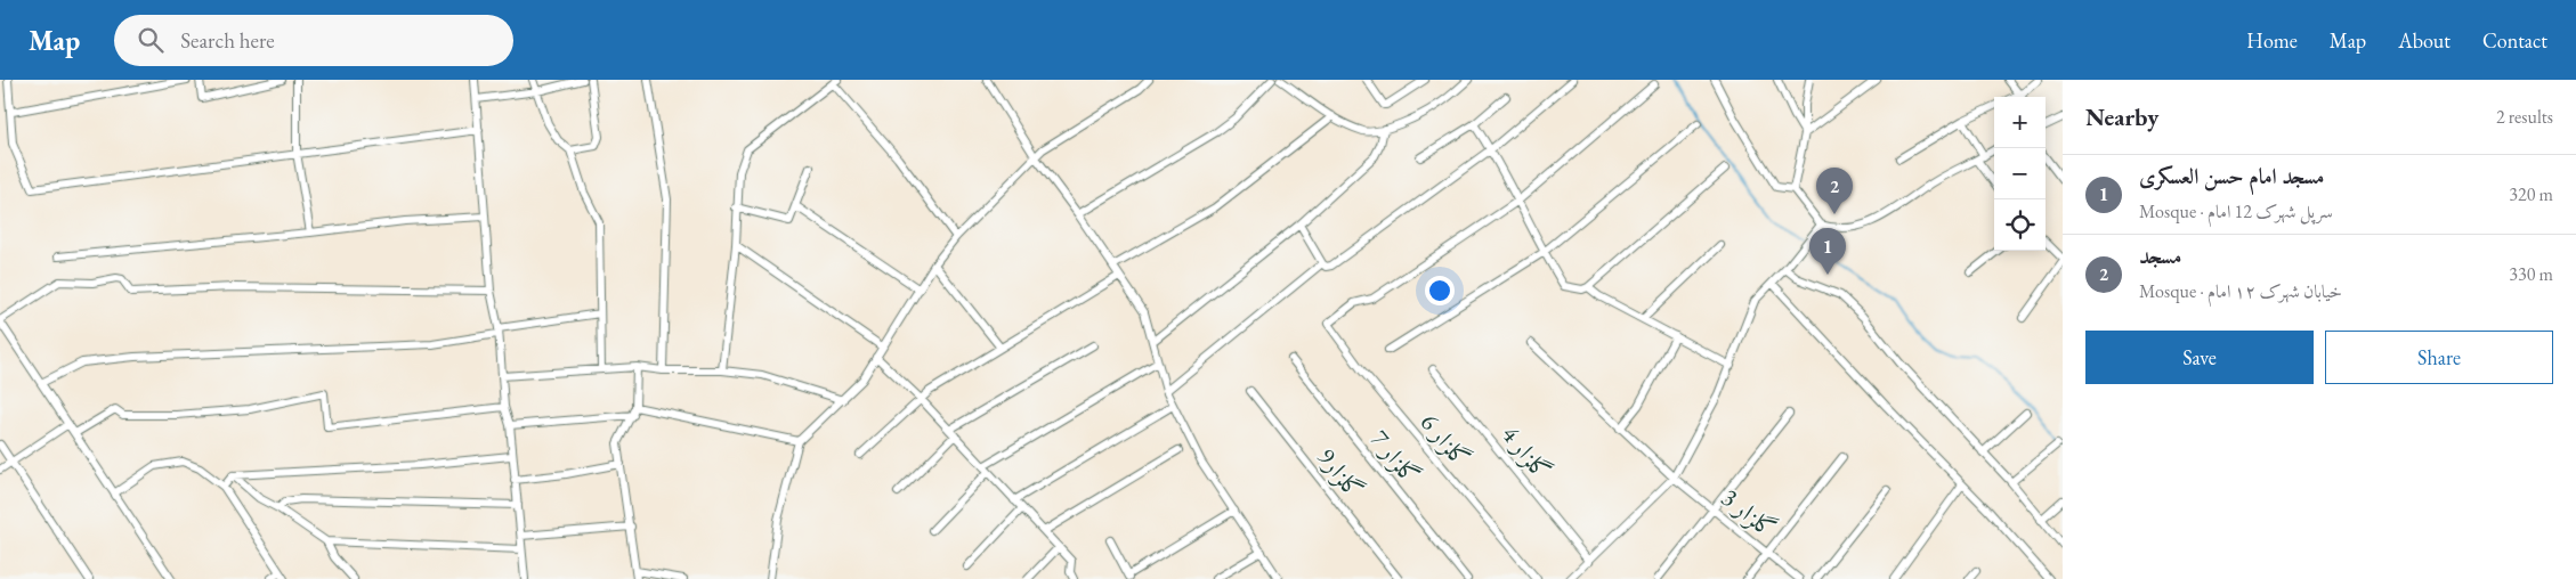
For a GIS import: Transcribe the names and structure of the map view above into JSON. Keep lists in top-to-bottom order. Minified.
{"streets":{"street":["گلزار 6","گلزار 4","گلزار 7","گلزار9","گلزار 3"]},"page":{"header":"Map","search":"Search here","nav":["Home","Map","About","Contact"],"heading":["Nearby","2 results"],"map_buttons":["+","−"],"list":[{"mark":"1","name":"مسجد امام حسن العسکری","note":"Mosque · سرپل شهرک 12 امام","value":"320 m"},{"mark":"2","name":"مسجد","note":"Mosque · خیابان شهرک ۱۲ امام","value":"330 m"}],"pins":["2","1"],"buttons":["Save","Share"]}}
